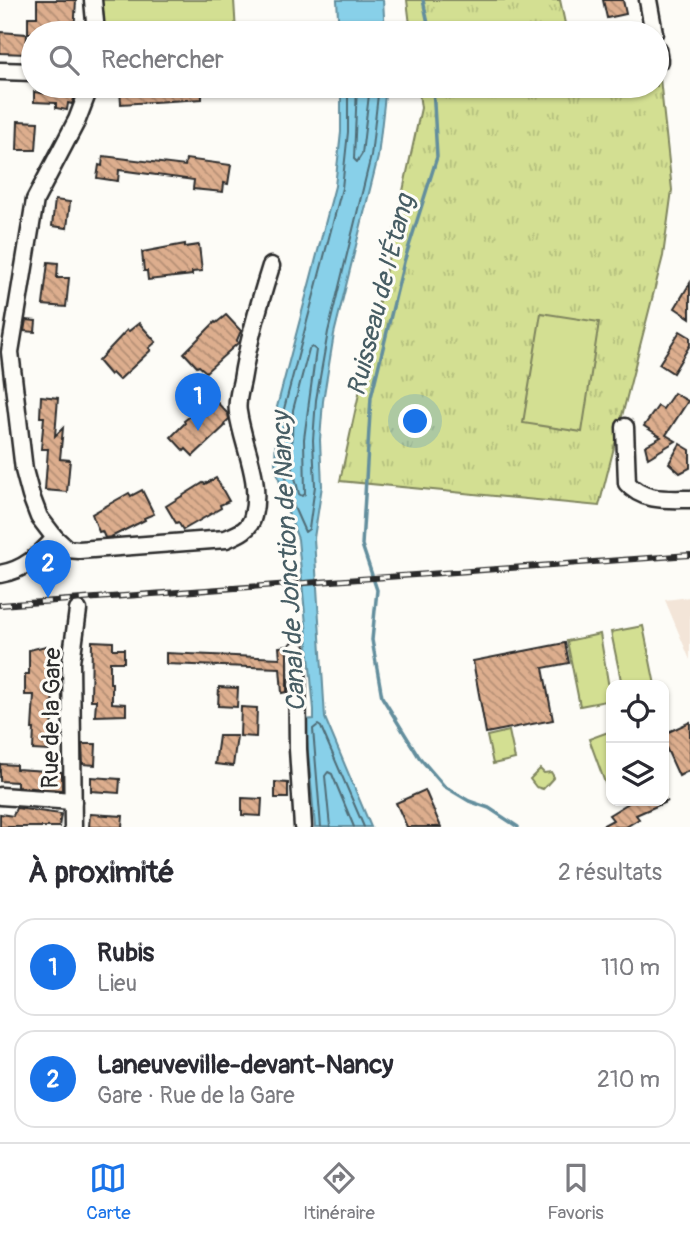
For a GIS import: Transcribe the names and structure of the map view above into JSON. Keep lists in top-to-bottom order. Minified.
{"streets":{"street":["Rue de la Gare"]},"water":["Ruisseau de l'Étang","Canal de Jonction de Nancy"],"page":{"search":"Rechercher","pins":["1","2"],"heading":["À proximité","2 résultats"],"list":[{"mark":"1","name":"Rubis","note":"Lieu","value":"110 m"},{"mark":"2","name":"Laneuveville-devant-Nancy","note":"Gare · Rue de la Gare","value":"210 m"}],"nav":["Carte","Itinéraire","Favoris"]}}
